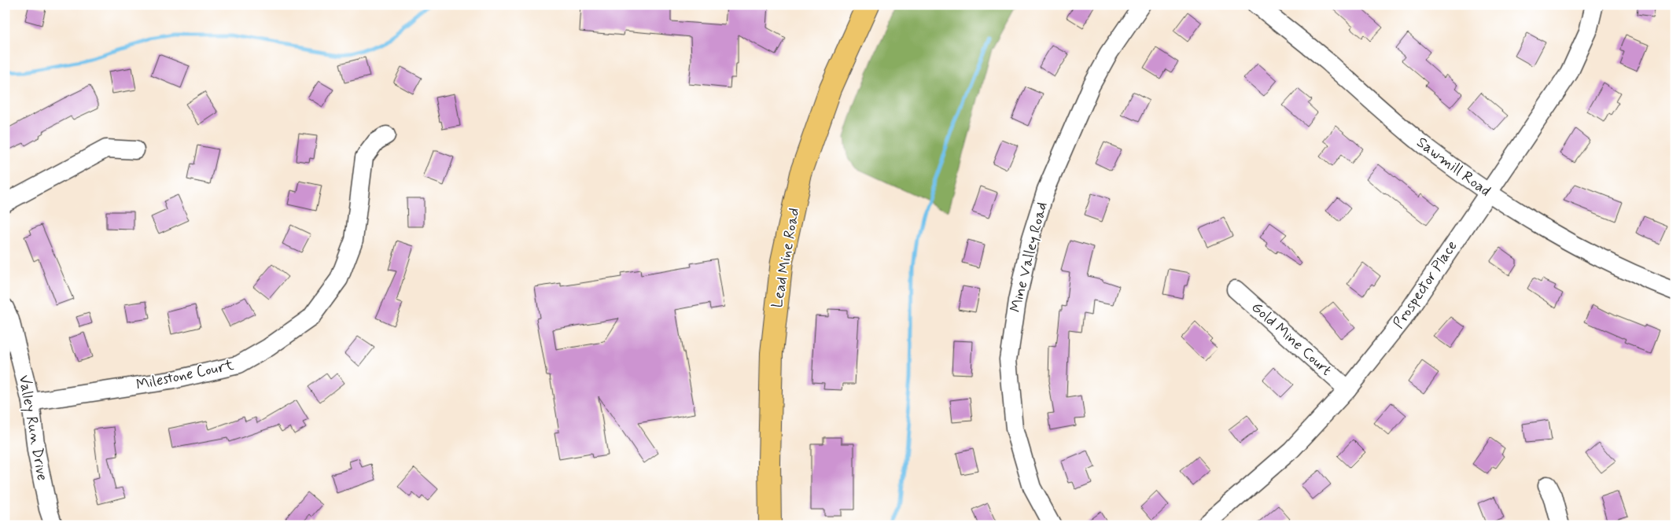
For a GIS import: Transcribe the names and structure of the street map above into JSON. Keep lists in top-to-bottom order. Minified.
{"streets":{"main road":["Lead Mine Road"],"street":["Sawmill Road","Mine Valley Road","Prospector Place","Gold Mine Court","Milestone Court","Valley Run Drive"]},"crossings":[["Sawmill Road","Prospector Place"],["Prospector Place","Gold Mine Court"],["Milestone Court","Valley Run Drive"]]}
